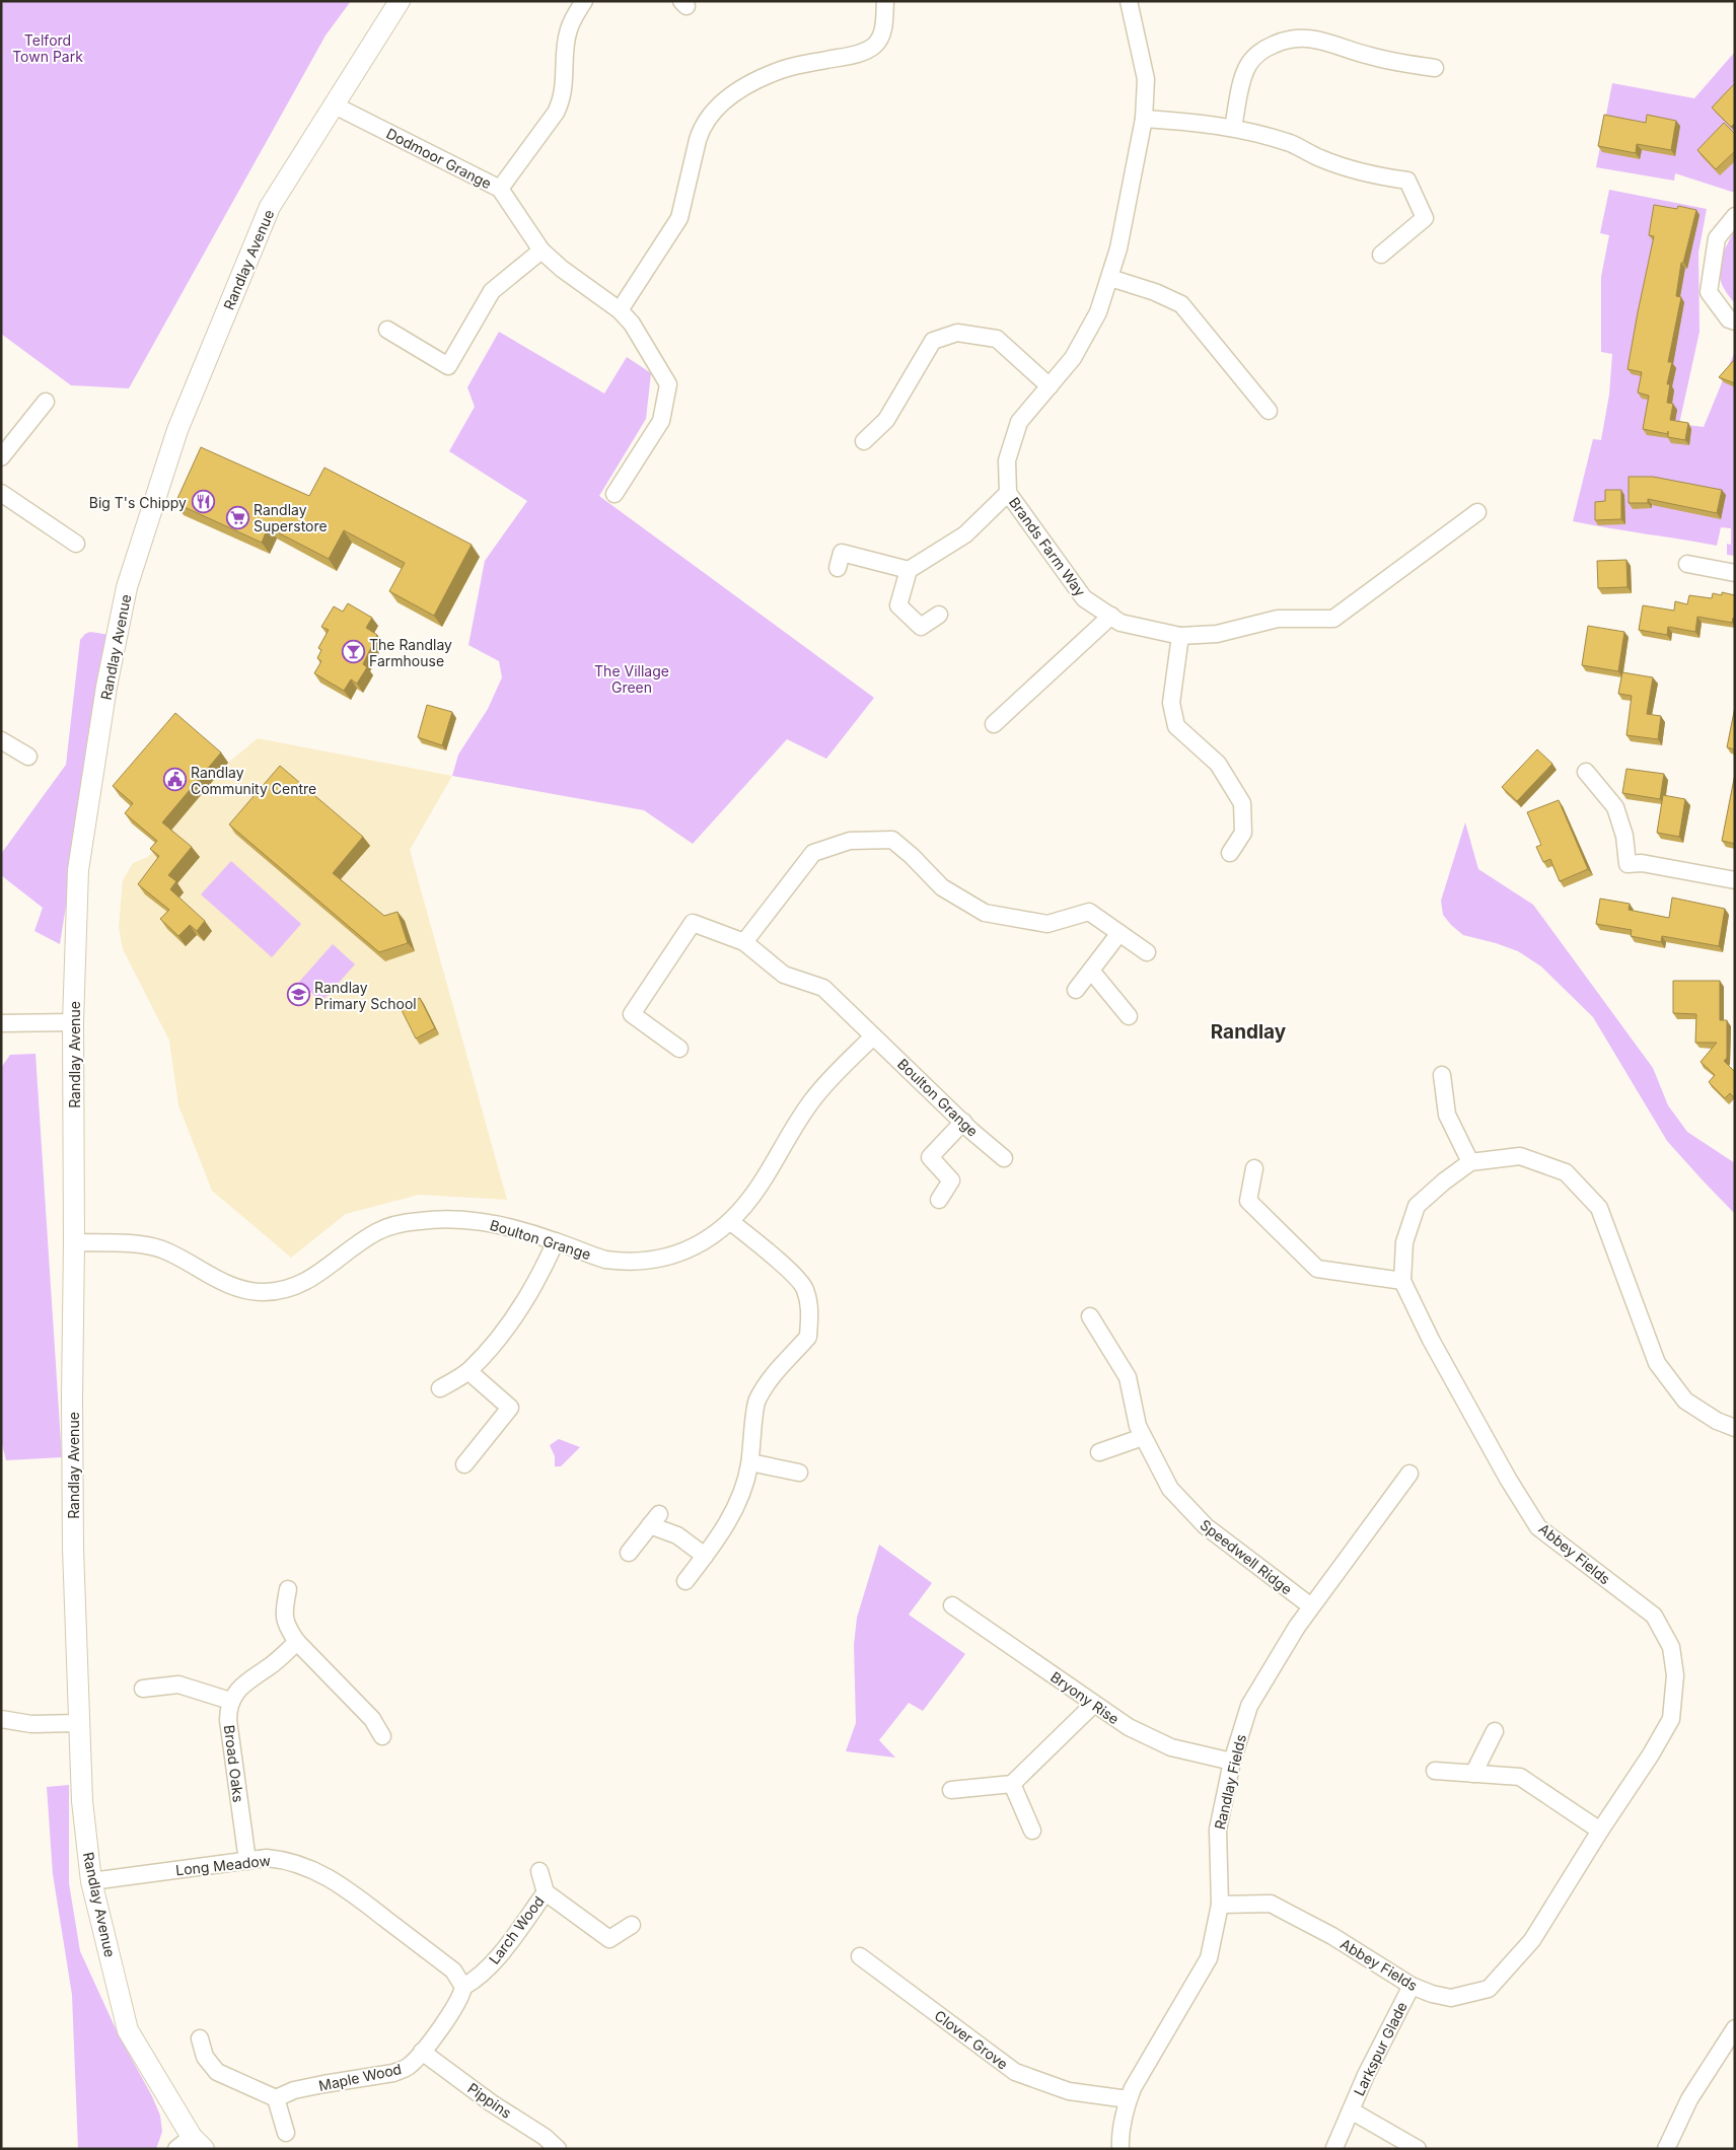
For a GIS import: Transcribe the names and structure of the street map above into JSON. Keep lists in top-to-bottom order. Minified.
{"streets":{"street":["Dodmoor Grange","Randlay Avenue","Brands Farm Way","Boulton Grange","Abbey Fields","Speedwell Ridge","Bryony Rise","Broad Oaks","Randlay Fields","Long Meadow","Larch Wood","Clover Grove","Larkspur Glade","Maple Wood","Pippins"]},"crossings":[["Dodmoor Grange","Randlay Avenue"],["Randlay Avenue","Boulton Grange"],["Randlay Avenue","Long Meadow"],["Abbey Fields","Randlay Fields"],["Abbey Fields","Larkspur Glade"],["Speedwell Ridge","Randlay Fields"],["Bryony Rise","Randlay Fields"],["Broad Oaks","Long Meadow"],["Randlay Fields","Clover Grove"],["Long Meadow","Larch Wood"],["Long Meadow","Maple Wood"],["Larch Wood","Maple Wood"],["Maple Wood","Pippins"]],"districts":["Randlay"],"parks":["Telford Town Park","The Village Green"],"places":{"restaurant":["Big T's Chippy"],"supermarket":["Randlay Superstore"],"bar":["The Randlay Farmhouse"],"public building":["Randlay Community Centre"],"school or university":["Randlay Primary School"]}}
